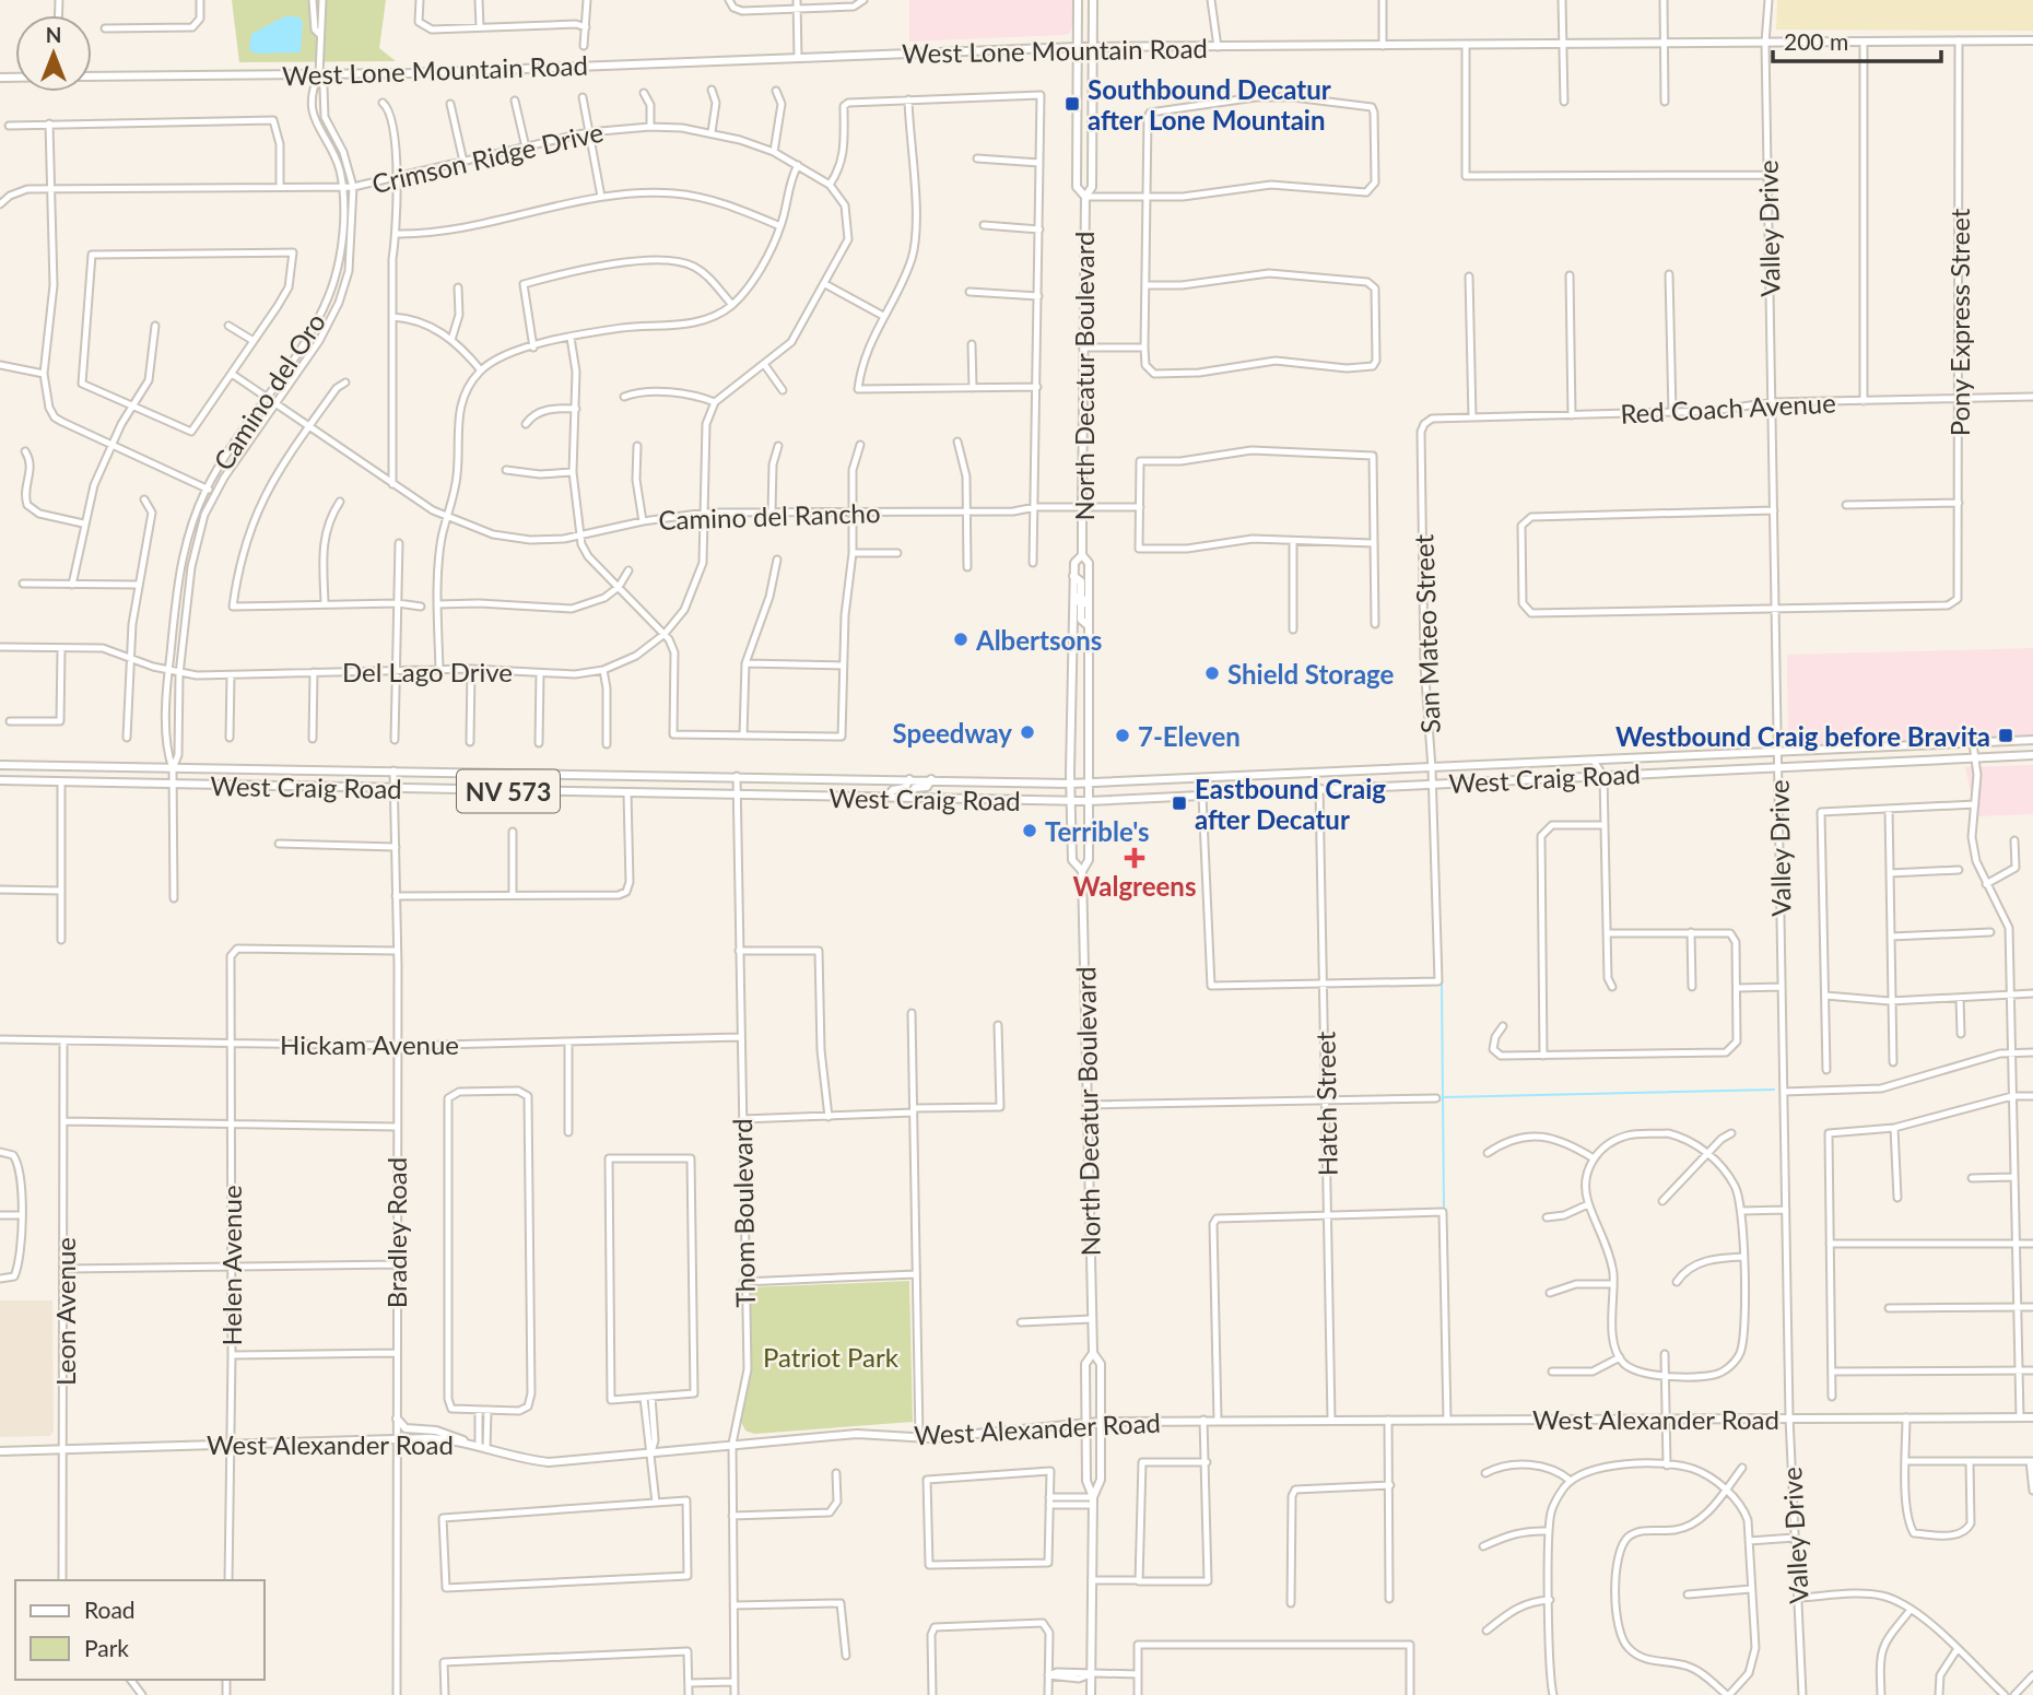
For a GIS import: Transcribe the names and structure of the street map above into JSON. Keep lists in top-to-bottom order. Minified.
{"streets":{"main road":["West Lone Mountain Road","North Decatur Boulevard","West Craig Road","NV 573","West Alexander Road"],"street":["Crimson Ridge Drive","Valley Drive","Pony Express Street","Camino del Oro","Red Coach Avenue","Camino del Rancho","San Mateo Street","Del Lago Drive","Hickam Avenue","Hatch Street","Thom Boulevard","Bradley Road","Helen Avenue","Leon Avenue"]},"crossings":[["West Lone Mountain Road","Valley Drive"],["West Lone Mountain Road","Pony Express Street"],["West Lone Mountain Road","North Decatur Boulevard"],["West Lone Mountain Road","Camino del Oro"],["Crimson Ridge Drive","Camino del Oro"],["Valley Drive","Pony Express Street"],["Valley Drive","Red Coach Avenue"],["Valley Drive","West Craig Road"],["Valley Drive","West Alexander Road"],["Pony Express Street","Red Coach Avenue"],["North Decatur Boulevard","Camino del Rancho"],["North Decatur Boulevard","West Craig Road"],["North Decatur Boulevard","West Alexander Road"],["Camino del Oro","Camino del Rancho"],["Camino del Oro","Del Lago Drive"],["Camino del Oro","West Craig Road"],["Red Coach Avenue","San Mateo Street"],["Camino del Rancho","Del Lago Drive"],["San Mateo Street","West Craig Road"],["San Mateo Street","Hatch Street"],["West Craig Road","Hatch Street"],["West Craig Road","Thom Boulevard"],["West Craig Road","Bradley Road"],["Hickam Avenue","Thom Boulevard"],["Hickam Avenue","Bradley Road"],["Hickam Avenue","Helen Avenue"],["Hickam Avenue","Leon Avenue"],["Hatch Street","West Alexander Road"],["Thom Boulevard","West Alexander Road"],["Bradley Road","Helen Avenue"],["Bradley Road","West Alexander Road"],["Helen Avenue","West Alexander Road"],["Leon Avenue","West Alexander Road"]],"parks":["Patriot Park"],"places":{"transit":["Southbound Decatur after Lone Mountain","Westbound Craig before Bravita","Eastbound Craig after Decatur"],"other":["Albertsons","Shield Storage","Speedway","7-Eleven","Terrible's"],"health":["Walgreens"]},"legend":["Road","Park"],"scale_bar":"200 m","north":"top"}
